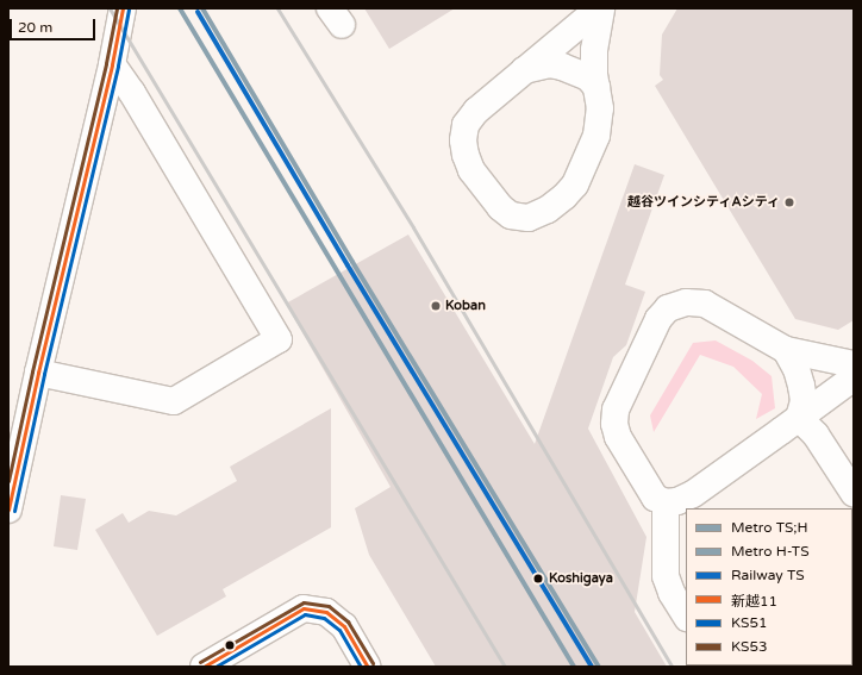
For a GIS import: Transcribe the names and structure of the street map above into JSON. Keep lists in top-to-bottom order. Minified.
{"places":["越谷ツインシティAシティ","Koban","Koshigaya"],"lines":["metro line TS;H","metro line H-TS","transit line 新越11","transit line KS53","transit line KS51","rail line TS"],"legend":["Metro TS;H","Metro H-TS","Railway TS","新越11","KS51","KS53"],"scale_bar":"20 m"}
